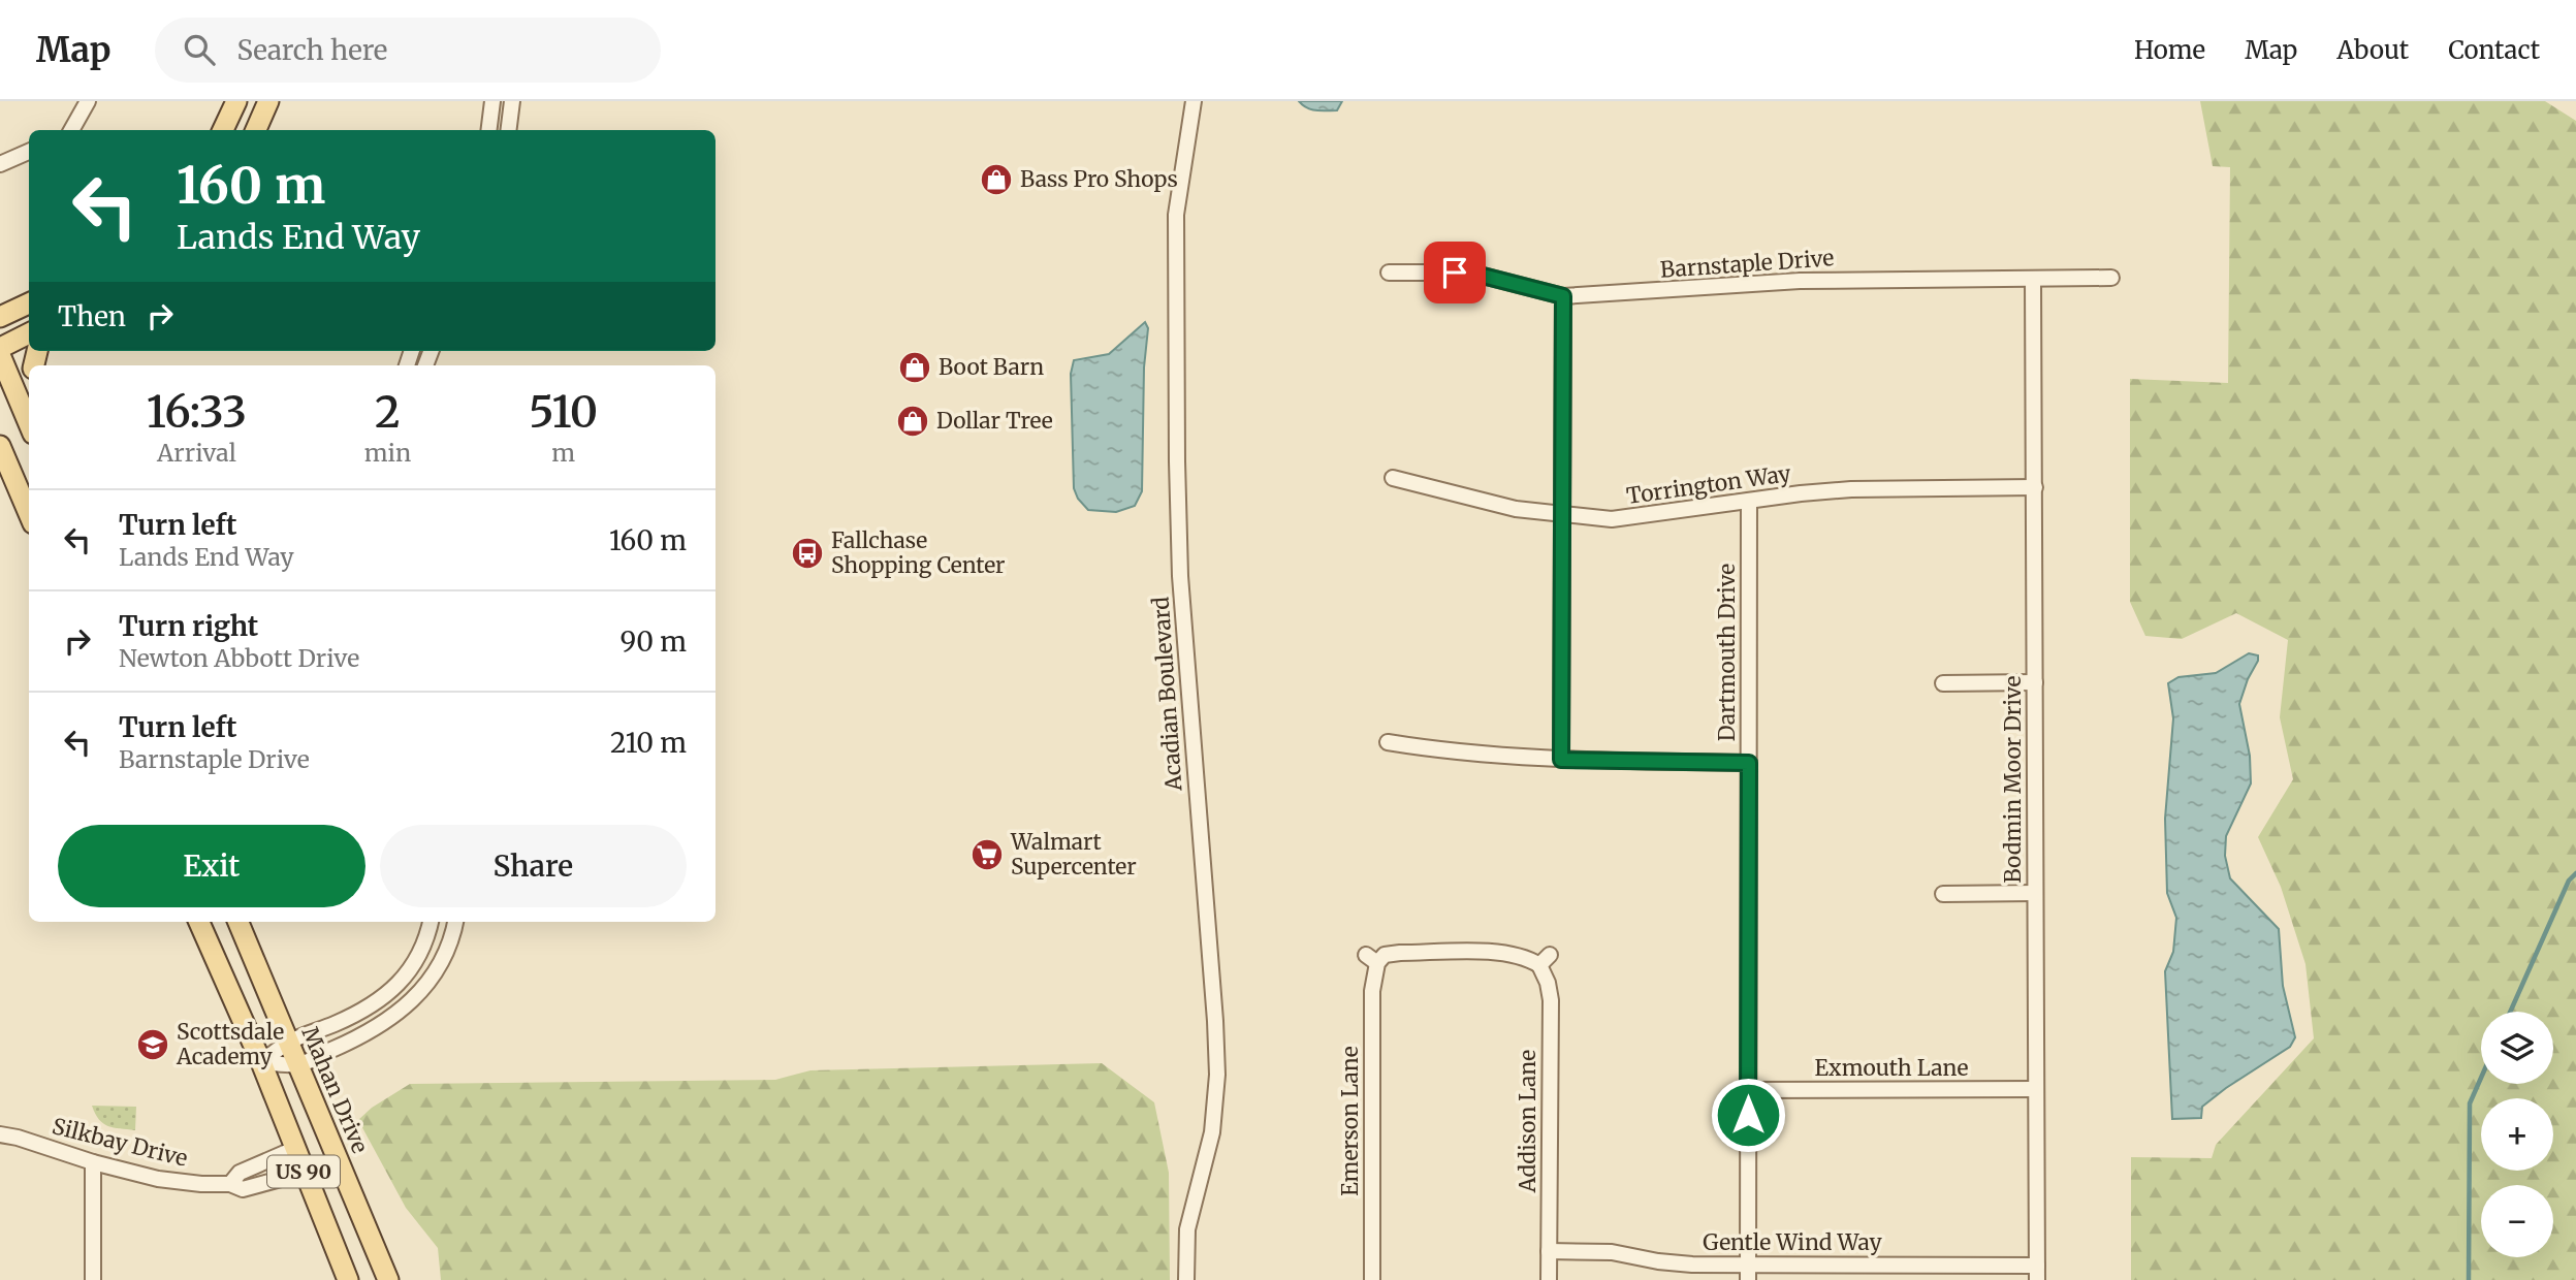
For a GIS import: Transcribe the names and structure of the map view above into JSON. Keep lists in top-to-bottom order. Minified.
{"streets":{"main road":["Mahan Drive","US 90"],"street":["Barnstaple Drive","Torrington Way","Dartmouth Drive","Acadian Boulevard","Bodmin Moor Drive","Exmouth Lane","Emerson Lane","Addison Lane","Silkbay Drive","Gentle Wind Way"]},"crossings":[["Barnstaple Drive","Bodmin Moor Drive"],["Torrington Way","Dartmouth Drive"],["Torrington Way","Bodmin Moor Drive"],["Dartmouth Drive","Exmouth Lane"],["Dartmouth Drive","Gentle Wind Way"],["Bodmin Moor Drive","Exmouth Lane"],["Bodmin Moor Drive","Gentle Wind Way"],["Emerson Lane","Addison Lane"],["Addison Lane","Gentle Wind Way"],["Silkbay Drive","US 90"]],"places":{"shop":["Bass Pro Shops","Boot Barn","Dollar Tree"],"bus stop":["Fallchase Shopping Center"],"supermarket":["Walmart Supercenter"],"school or university":["Scottsdale Academy"]},"page":{"header":"Map","search":"Search here","nav":["Home","Map","About","Contact"],"turn":["160 m","Lands End Way"],"then":"Then","eta":["16:33","Arrival","2","min","510","m"],"list":[{"name":"Turn left","note":"Lands End Way","value":"160 m"},{"name":"Turn right","note":"Newton Abbott Drive","value":"90 m"},{"name":"Turn left","note":"Barnstaple Drive","value":"210 m"}],"buttons":["Exit","Share"],"map_buttons":["+","−"]}}
